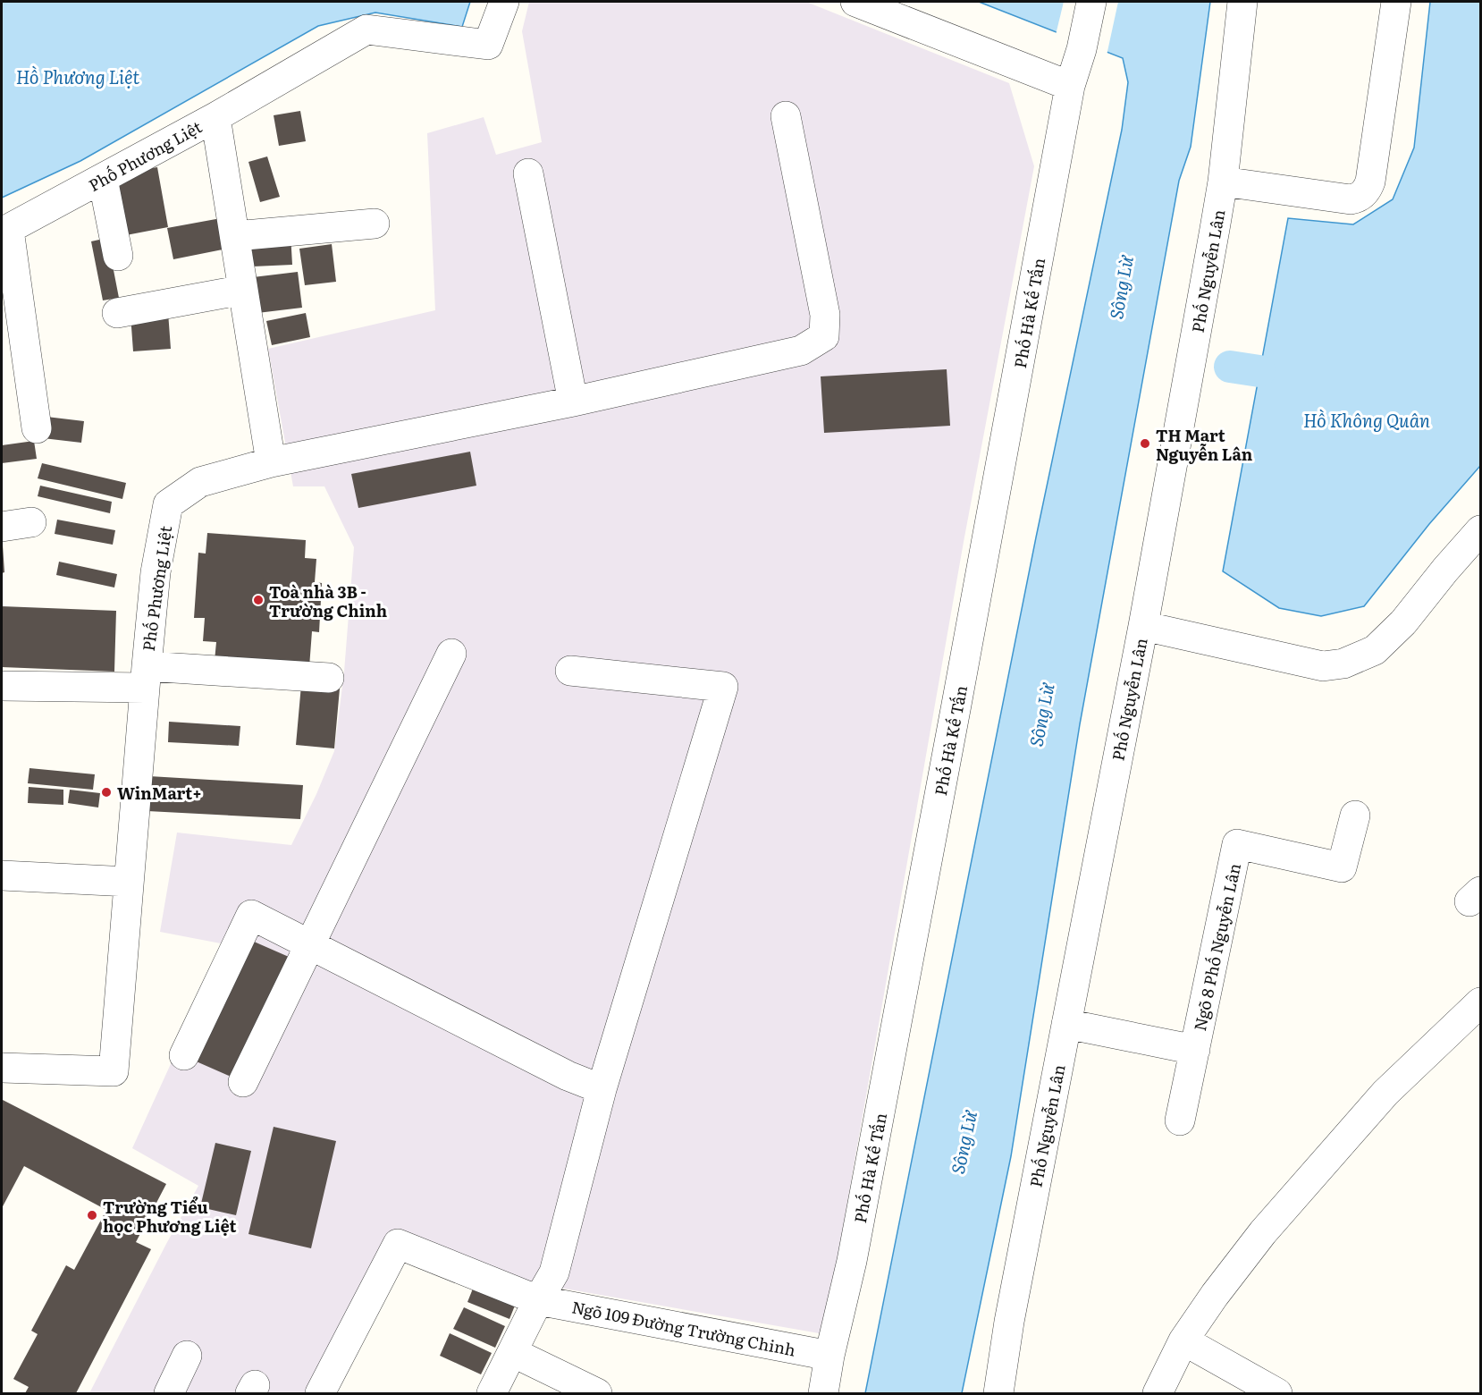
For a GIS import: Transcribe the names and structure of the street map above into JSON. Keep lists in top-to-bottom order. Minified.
{"streets":{"street":["Phố Phương Liệt","Phố Nguyễn Lân","Phố Hà Kế Tấn","Ngõ 8 Phố Nguyễn Lân","Ngõ 109 Đường Trường Chinh"]},"crossings":[["Phố Nguyễn Lân","Ngõ 8 Phố Nguyễn Lân"],["Phố Hà Kế Tấn","Ngõ 109 Đường Trường Chinh"]],"water":["Hồ Phương Liệt","Sông Lừ","Hồ Không Quân"],"places":["TH Mart Nguyễn Lân","Toà nhà 3B - Trường Chinh","WinMart+","Trường Tiểu học Phương Liệt"]}
